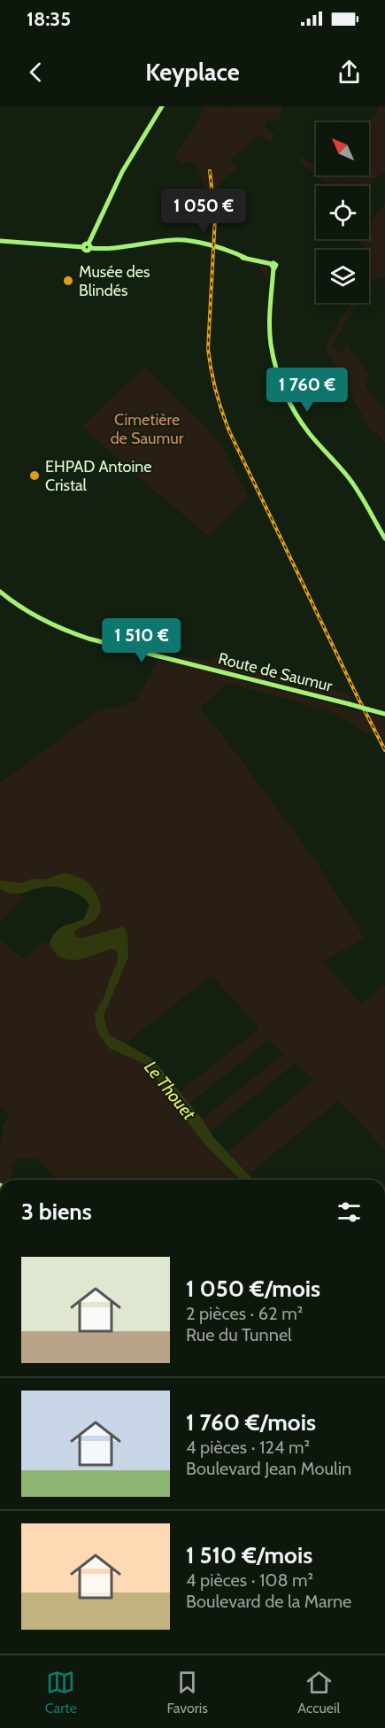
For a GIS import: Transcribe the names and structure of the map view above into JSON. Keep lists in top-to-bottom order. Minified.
{"streets":{"street":["Route de Saumur"]},"water":["Le Thouet"],"parks":["Cimetière de Saumur"],"places":["Musée des Blindés","EHPAD Antoine Cristal"],"north":"top left","page":{"status":"18:35","header":"Keyplace","price":["1 050 €","1 760 €","1 510 €"],"heading":"3 biens","list":[{"name":"1 050 €/mois","note":"2 pièces · 62 m² · Rue du Tunnel"},{"name":"1 760 €/mois","note":"4 pièces · 124 m² · Boulevard Jean Moulin"},{"name":"1 510 €/mois","note":"4 pièces · 108 m² · Boulevard de la Marne"}],"tabs":["Carte","Favoris","Accueil"]}}
